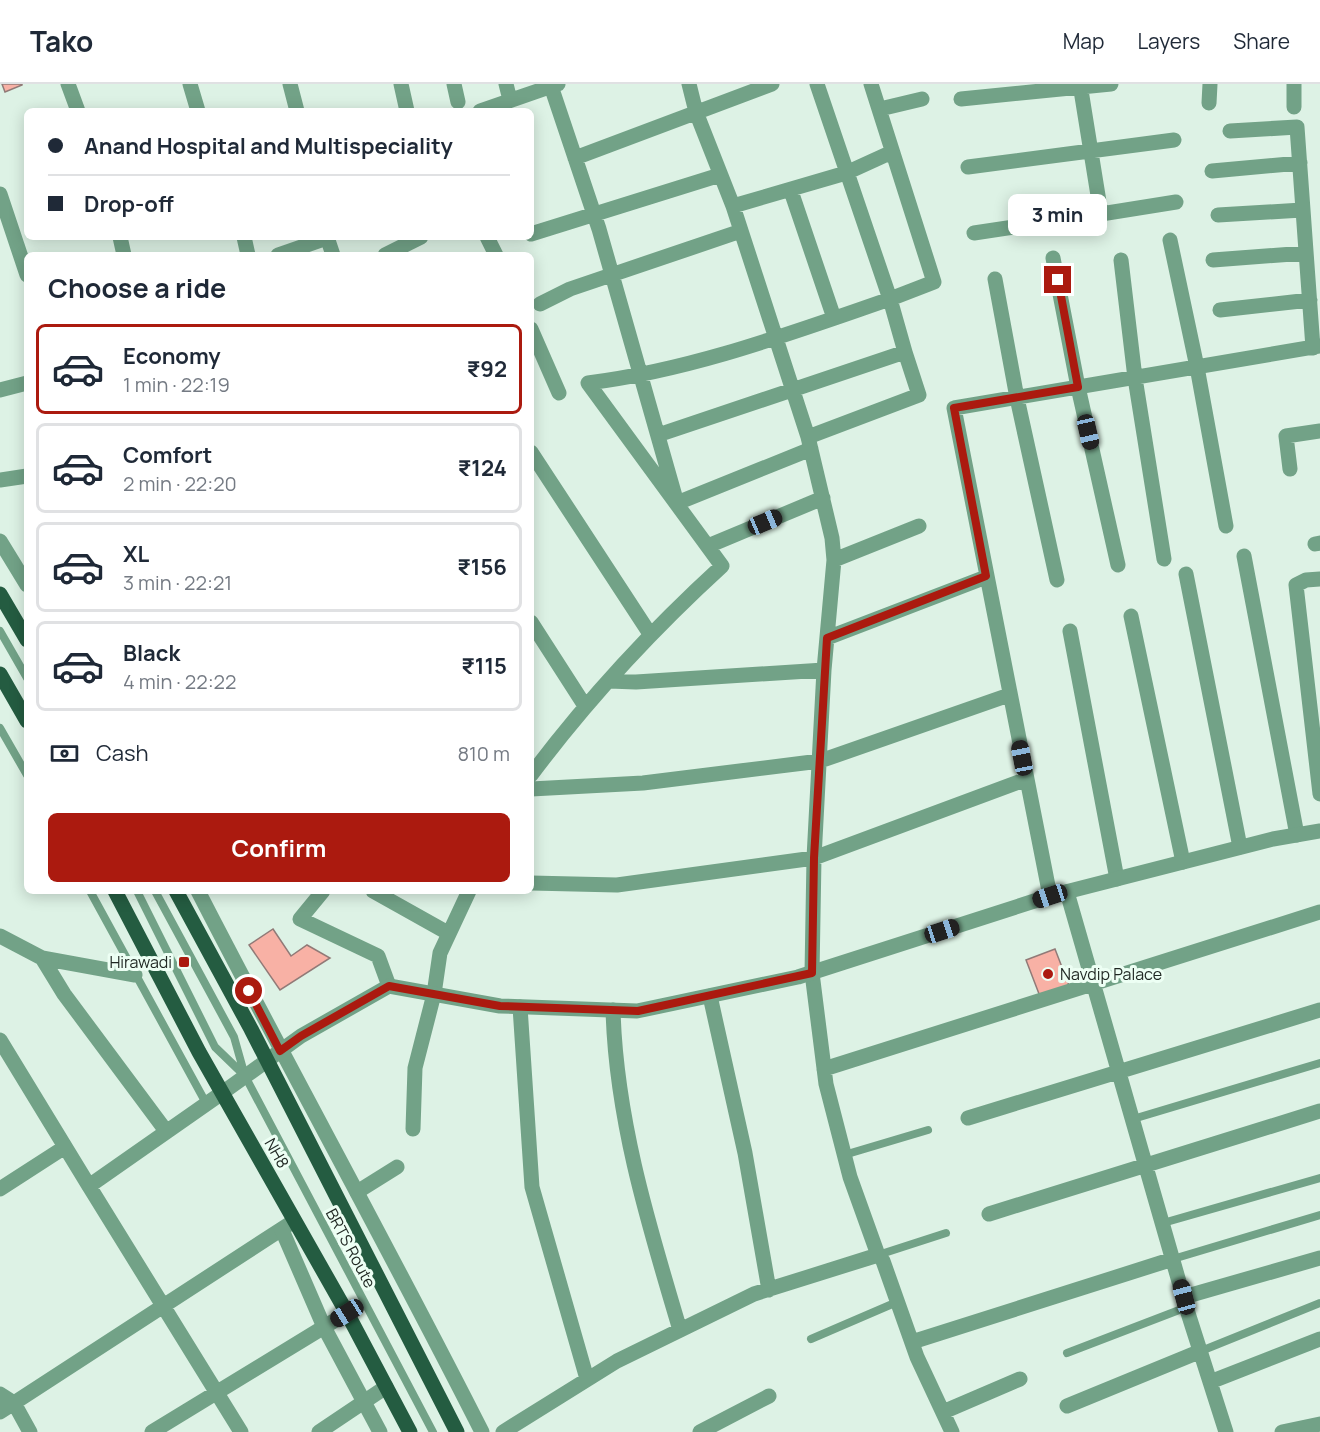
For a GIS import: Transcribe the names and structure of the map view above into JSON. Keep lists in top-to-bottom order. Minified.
{"streets":{"main road":["NH8"],"lane":["BRTS Route"]},"places":{"transit":["Hirawadi"],"other":["Navdip Palace"]},"page":{"header":"Tako","nav":["Map","Layers","Share"],"banner":["Anand Hospital and Multispeciality","Drop-off"],"bubble":"3 min","heading":"Choose a ride","list":[{"name":"Economy","note":"1 min · 22:19","value":"₹92"},{"name":"Comfort","note":"2 min · 22:20","value":"₹124"},{"name":"XL","note":"3 min · 22:21","value":"₹156"},{"name":"Black","note":"4 min · 22:22","value":"₹115"}],"pay":["Cash","810 m"],"buttons":"Confirm"}}
